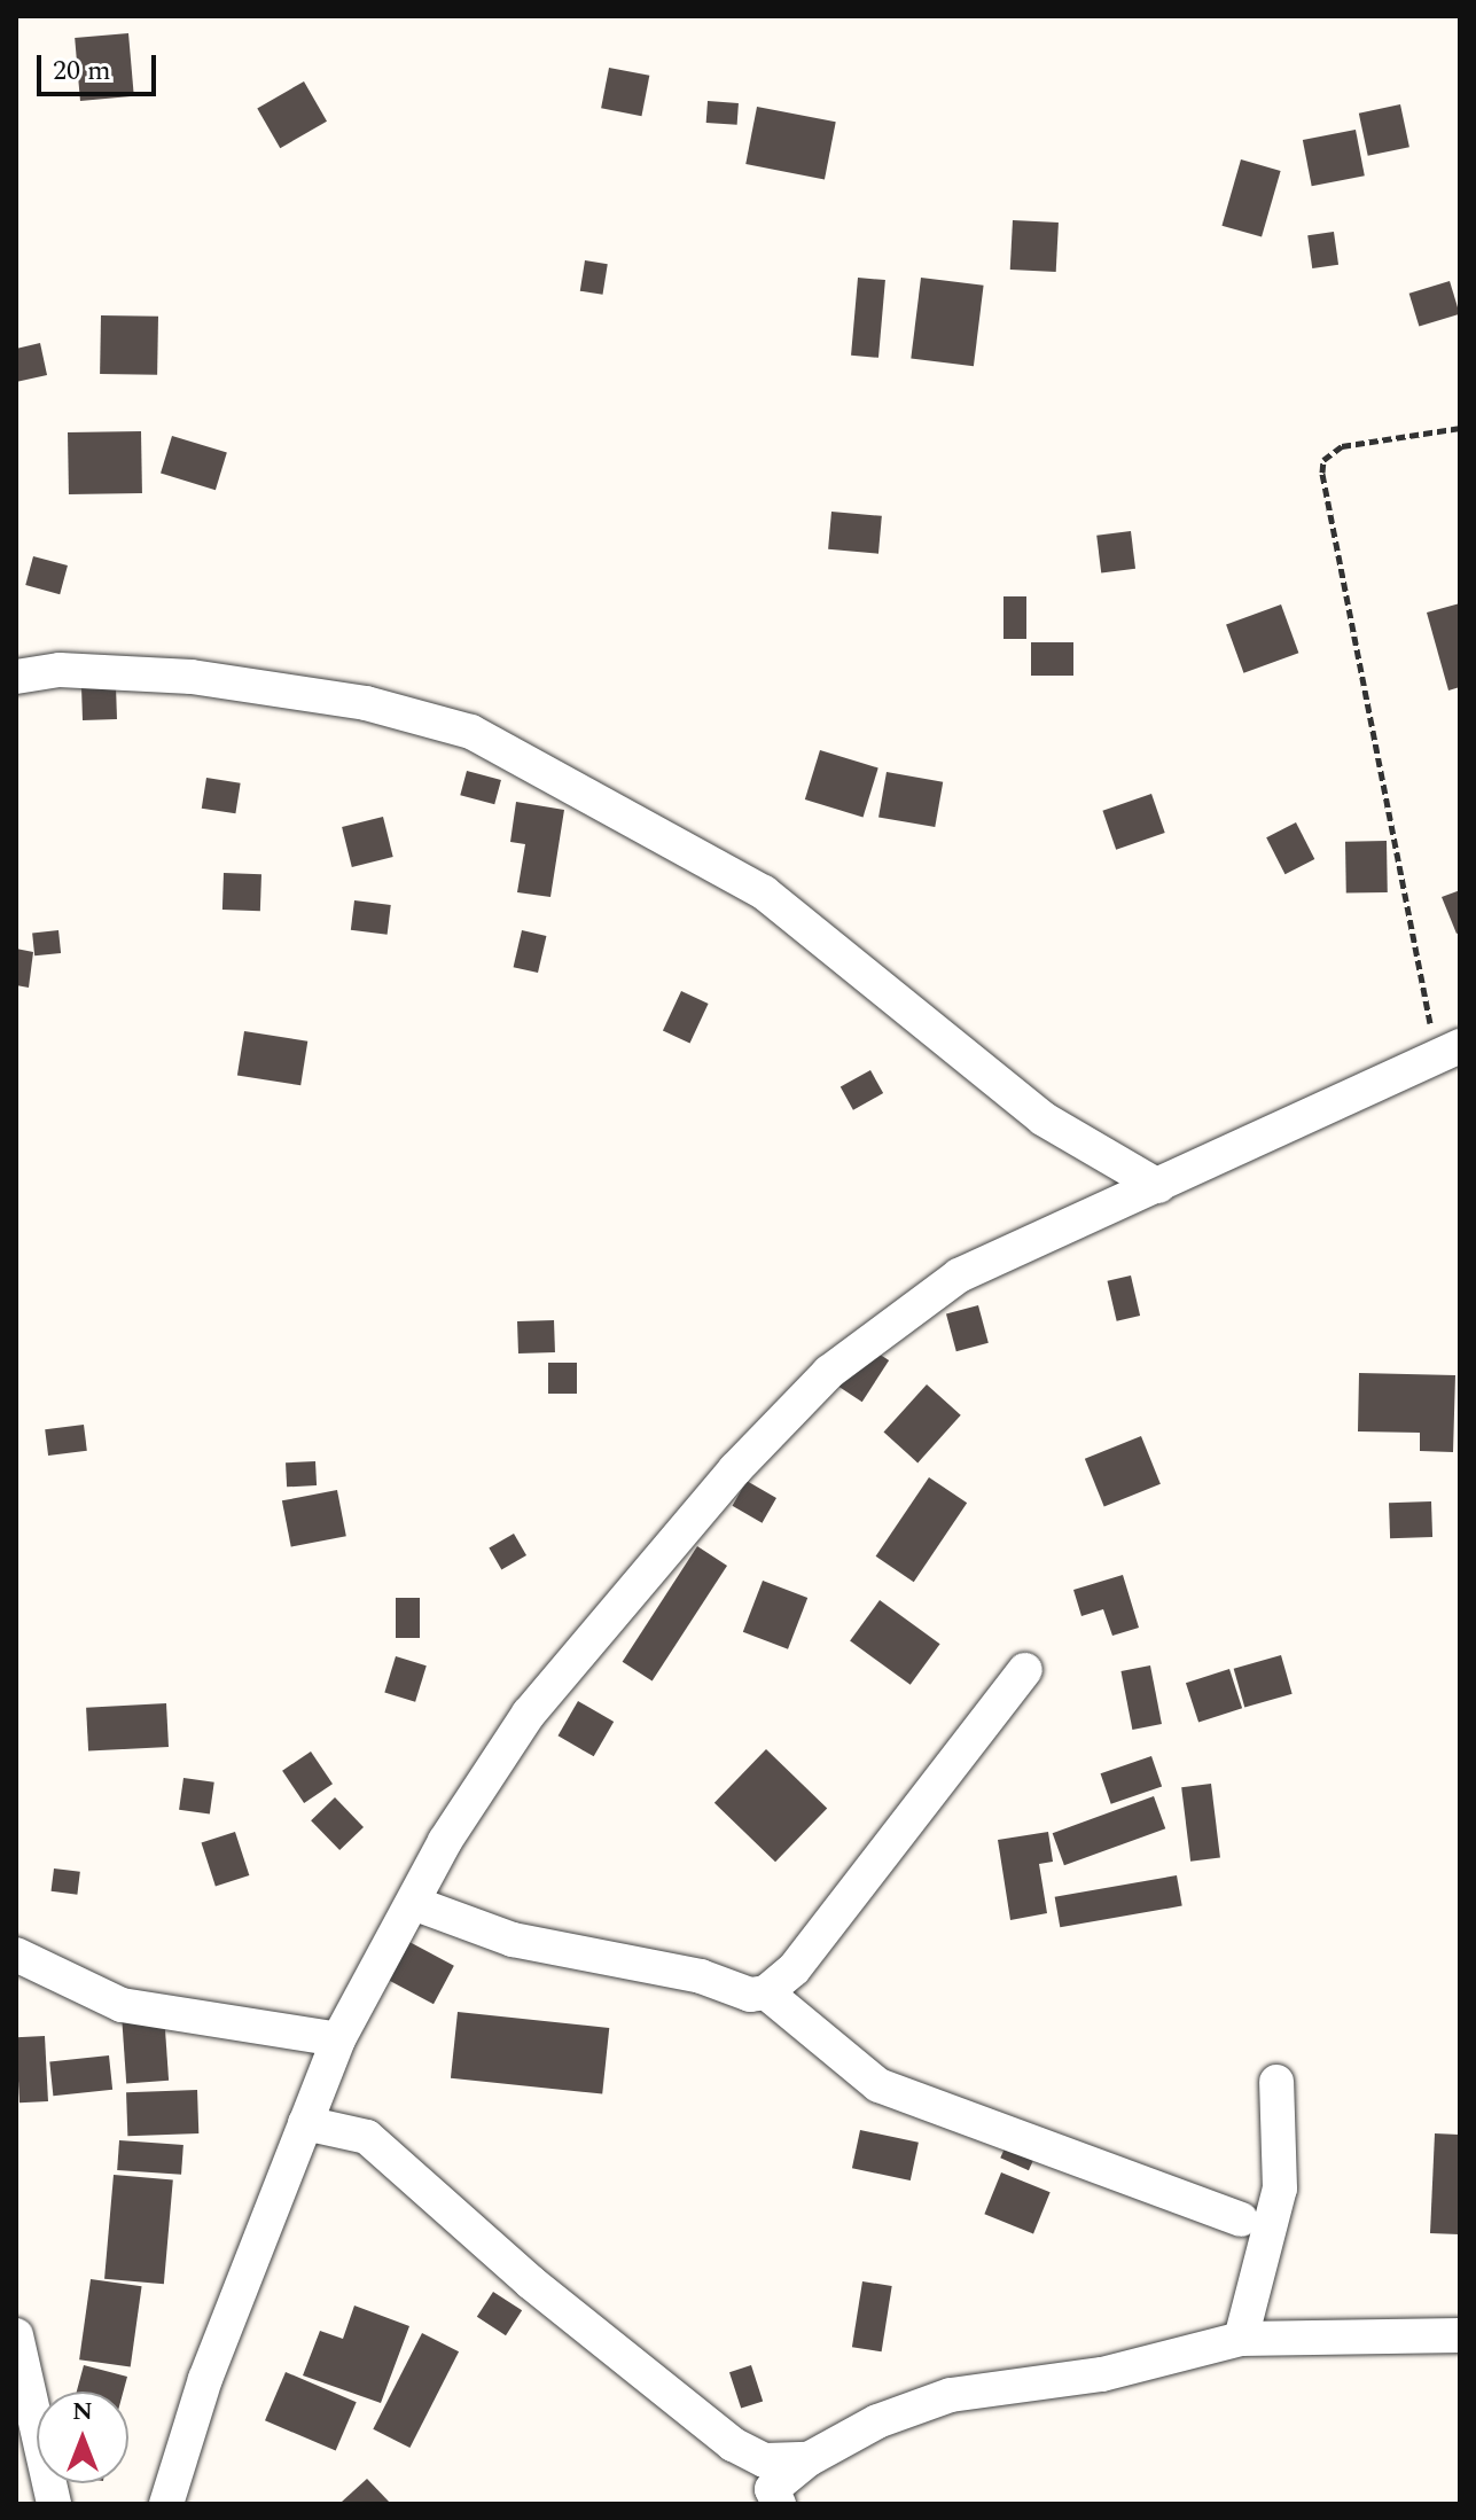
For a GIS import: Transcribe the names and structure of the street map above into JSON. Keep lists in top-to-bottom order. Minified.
{"scale_bar":"20 m","north":"top"}
